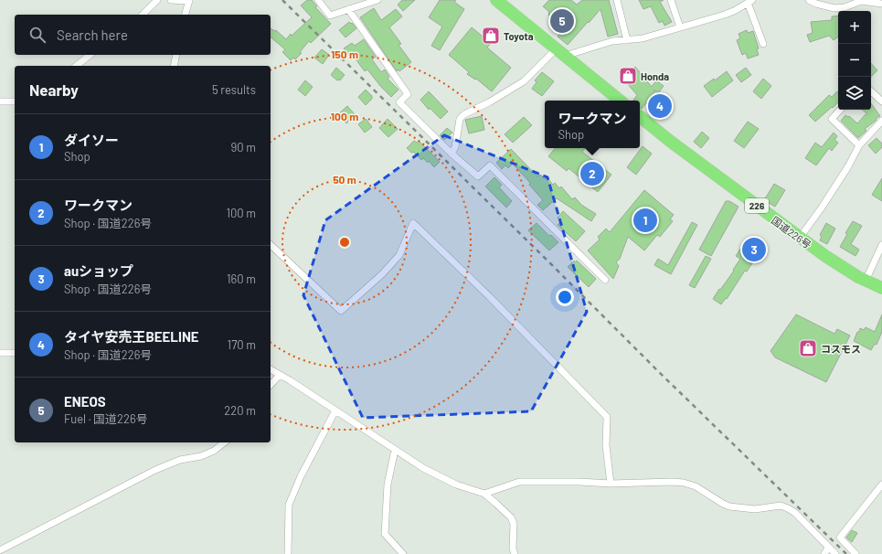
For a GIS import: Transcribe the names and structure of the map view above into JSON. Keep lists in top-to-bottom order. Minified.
{"streets":{"highway":["226","国道226号"]},"places":{"shop":["Toyota","Honda","コスモス"]},"page":{"pins":["5","4","2","1","3"],"map_buttons":["+","−"],"search":"Search here","heading":["Nearby","5 results"],"popup":["ワークマン","Shop"],"list":[{"mark":"1","name":"ダイソー","note":"Shop","value":"90 m"},{"mark":"2","name":"ワークマン","note":"Shop · 国道226号","value":"100 m"},{"mark":"3","name":"auショップ","note":"Shop · 国道226号","value":"160 m"},{"mark":"4","name":"タイヤ安売王BEELINE","note":"Shop · 国道226号","value":"170 m"},{"mark":"5","name":"ENEOS","note":"Fuel · 国道226号","value":"220 m"}]},"rings":["150 m","100 m","50 m"]}
